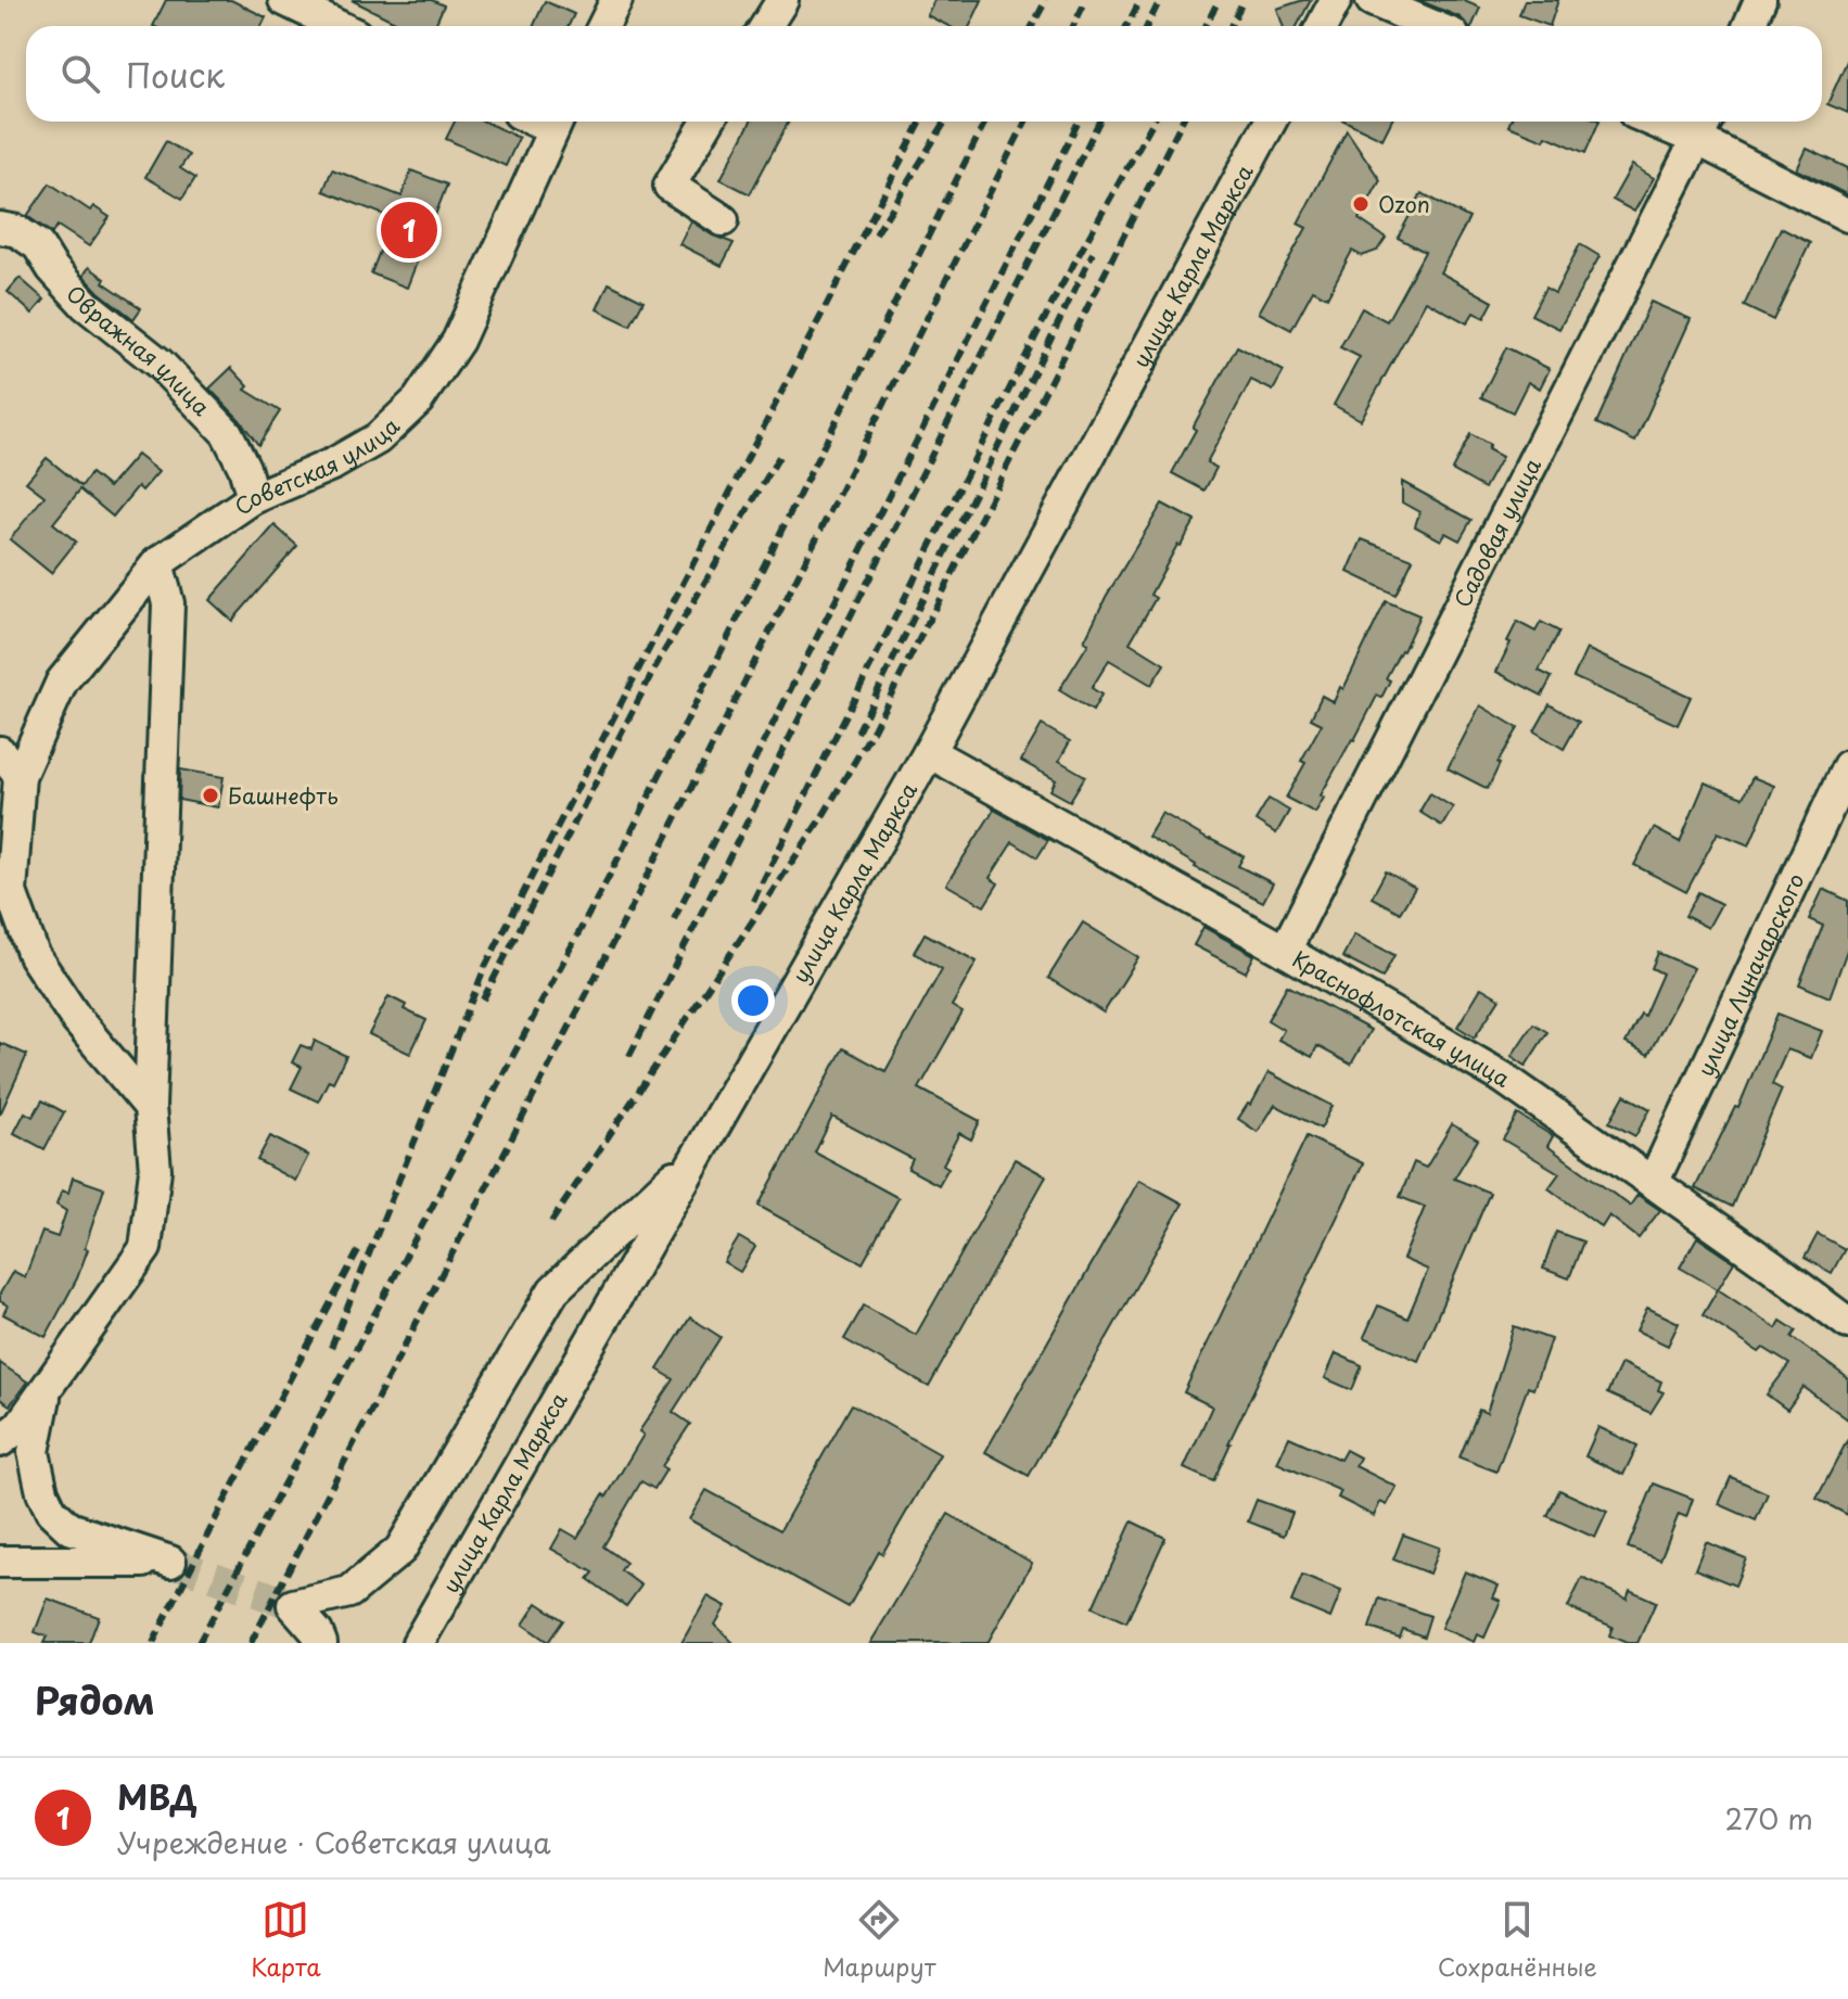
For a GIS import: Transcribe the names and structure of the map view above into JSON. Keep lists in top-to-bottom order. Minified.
{"streets":{"street":["улица Карла Маркса","Овражная улица","Советская улица","Садовая улица","улица Луначарского","Краснофлотская улица"]},"crossings":[["улица Карла Маркса","Краснофлотская улица"],["Овражная улица","Советская улица"],["Садовая улица","Краснофлотская улица"],["улица Луначарского","Краснофлотская улица"]],"places":["Ozon","Башнефть"],"page":{"search":"Поиск","pins":"1","heading":"Рядом","list":[{"mark":"1","name":"МВД","note":"Учреждение · Советская улица","value":"270 m"}],"nav":["Карта","Маршрут","Сохранённые"]}}
